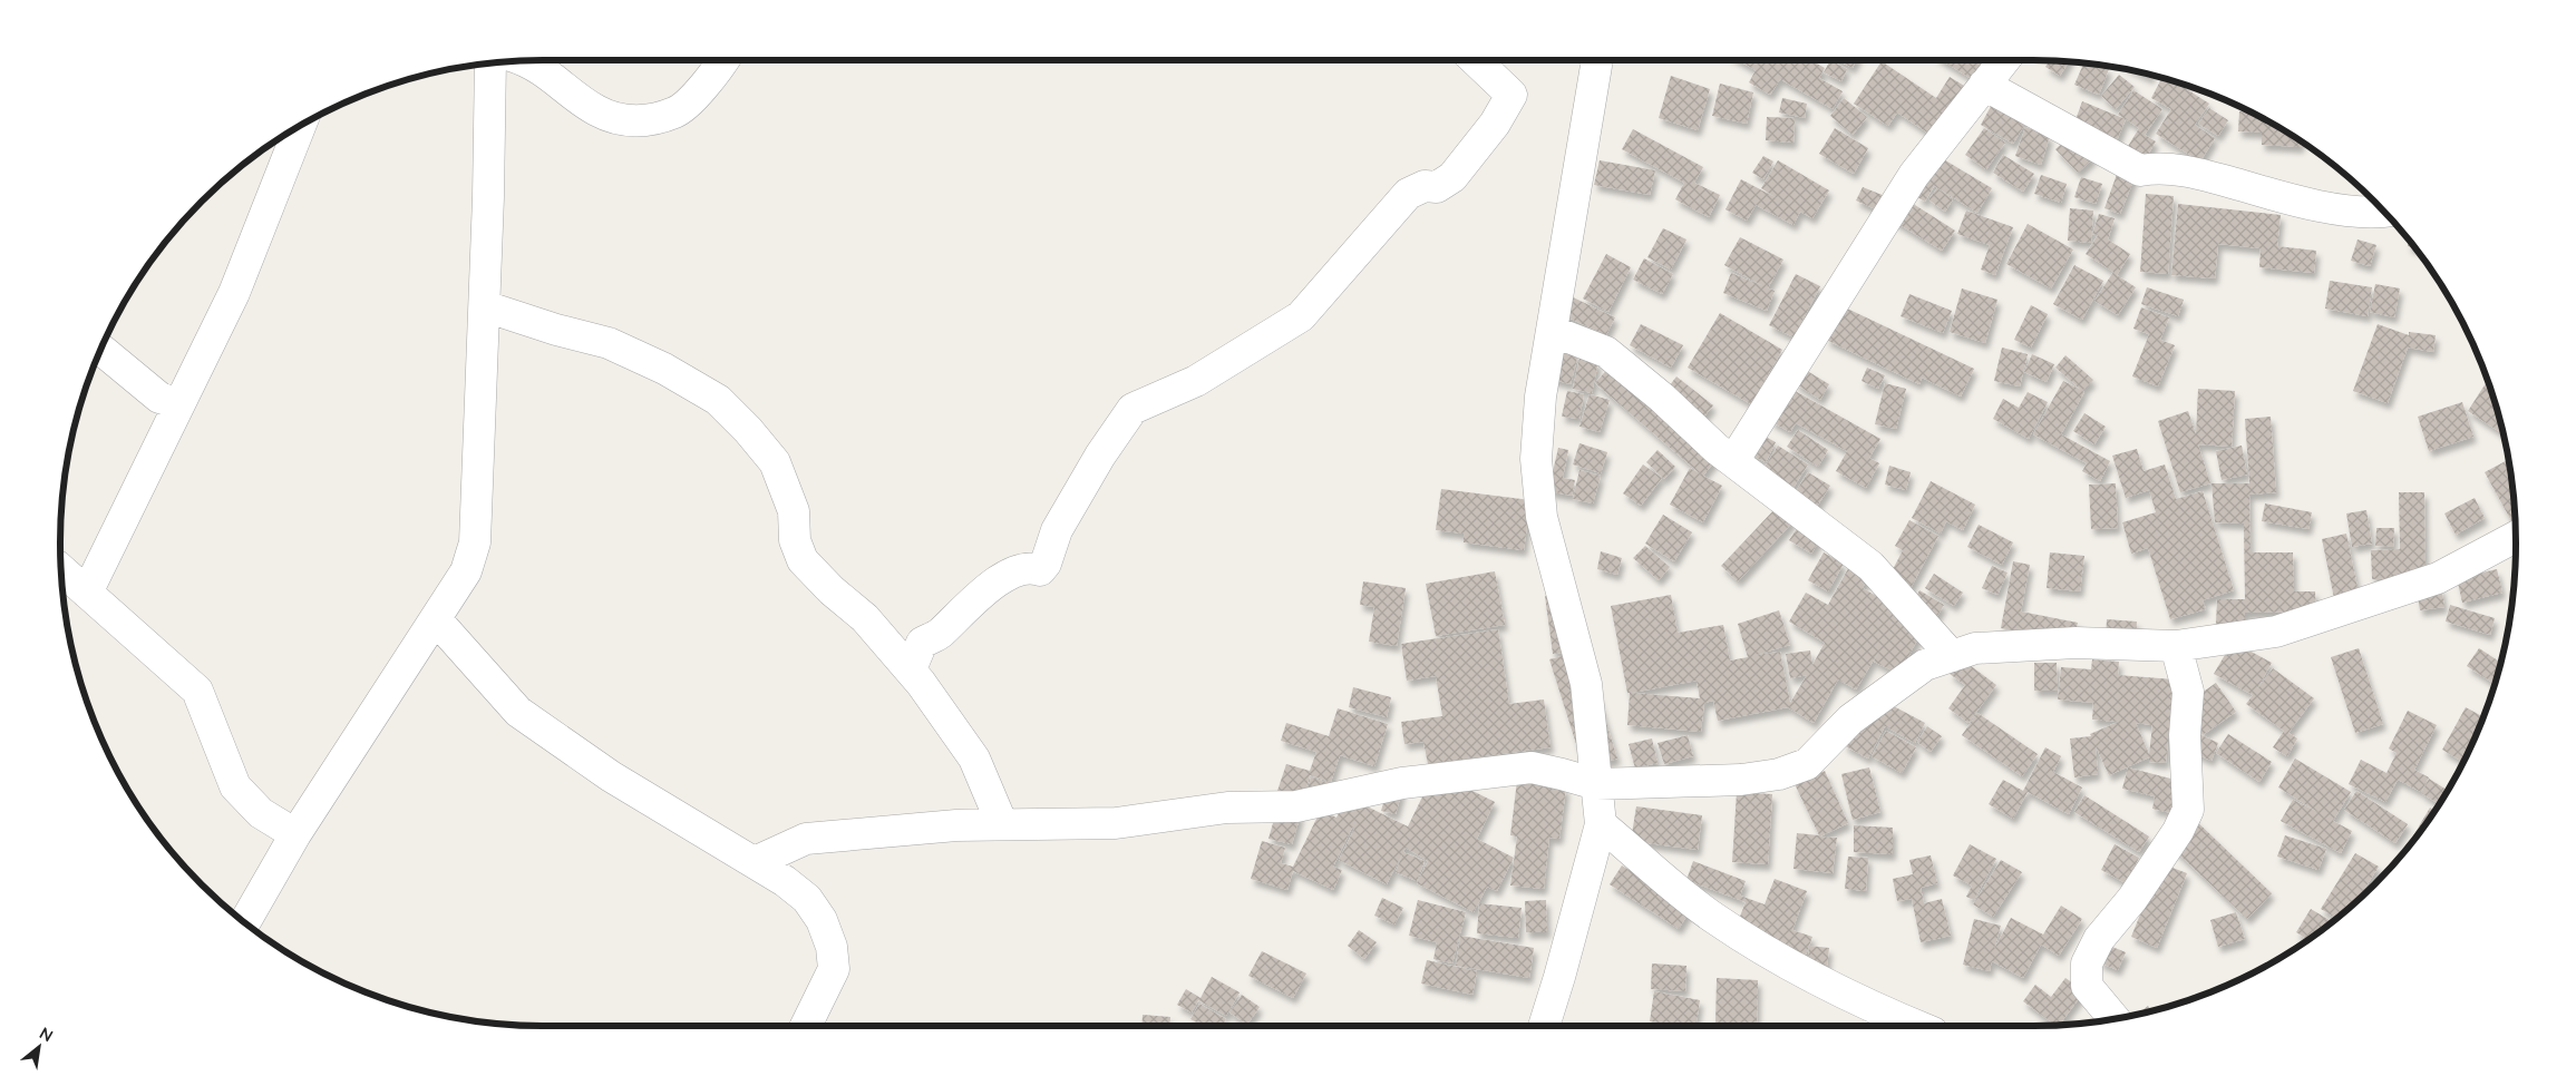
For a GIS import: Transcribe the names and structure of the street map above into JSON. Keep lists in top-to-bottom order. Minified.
{"north":"top right"}
